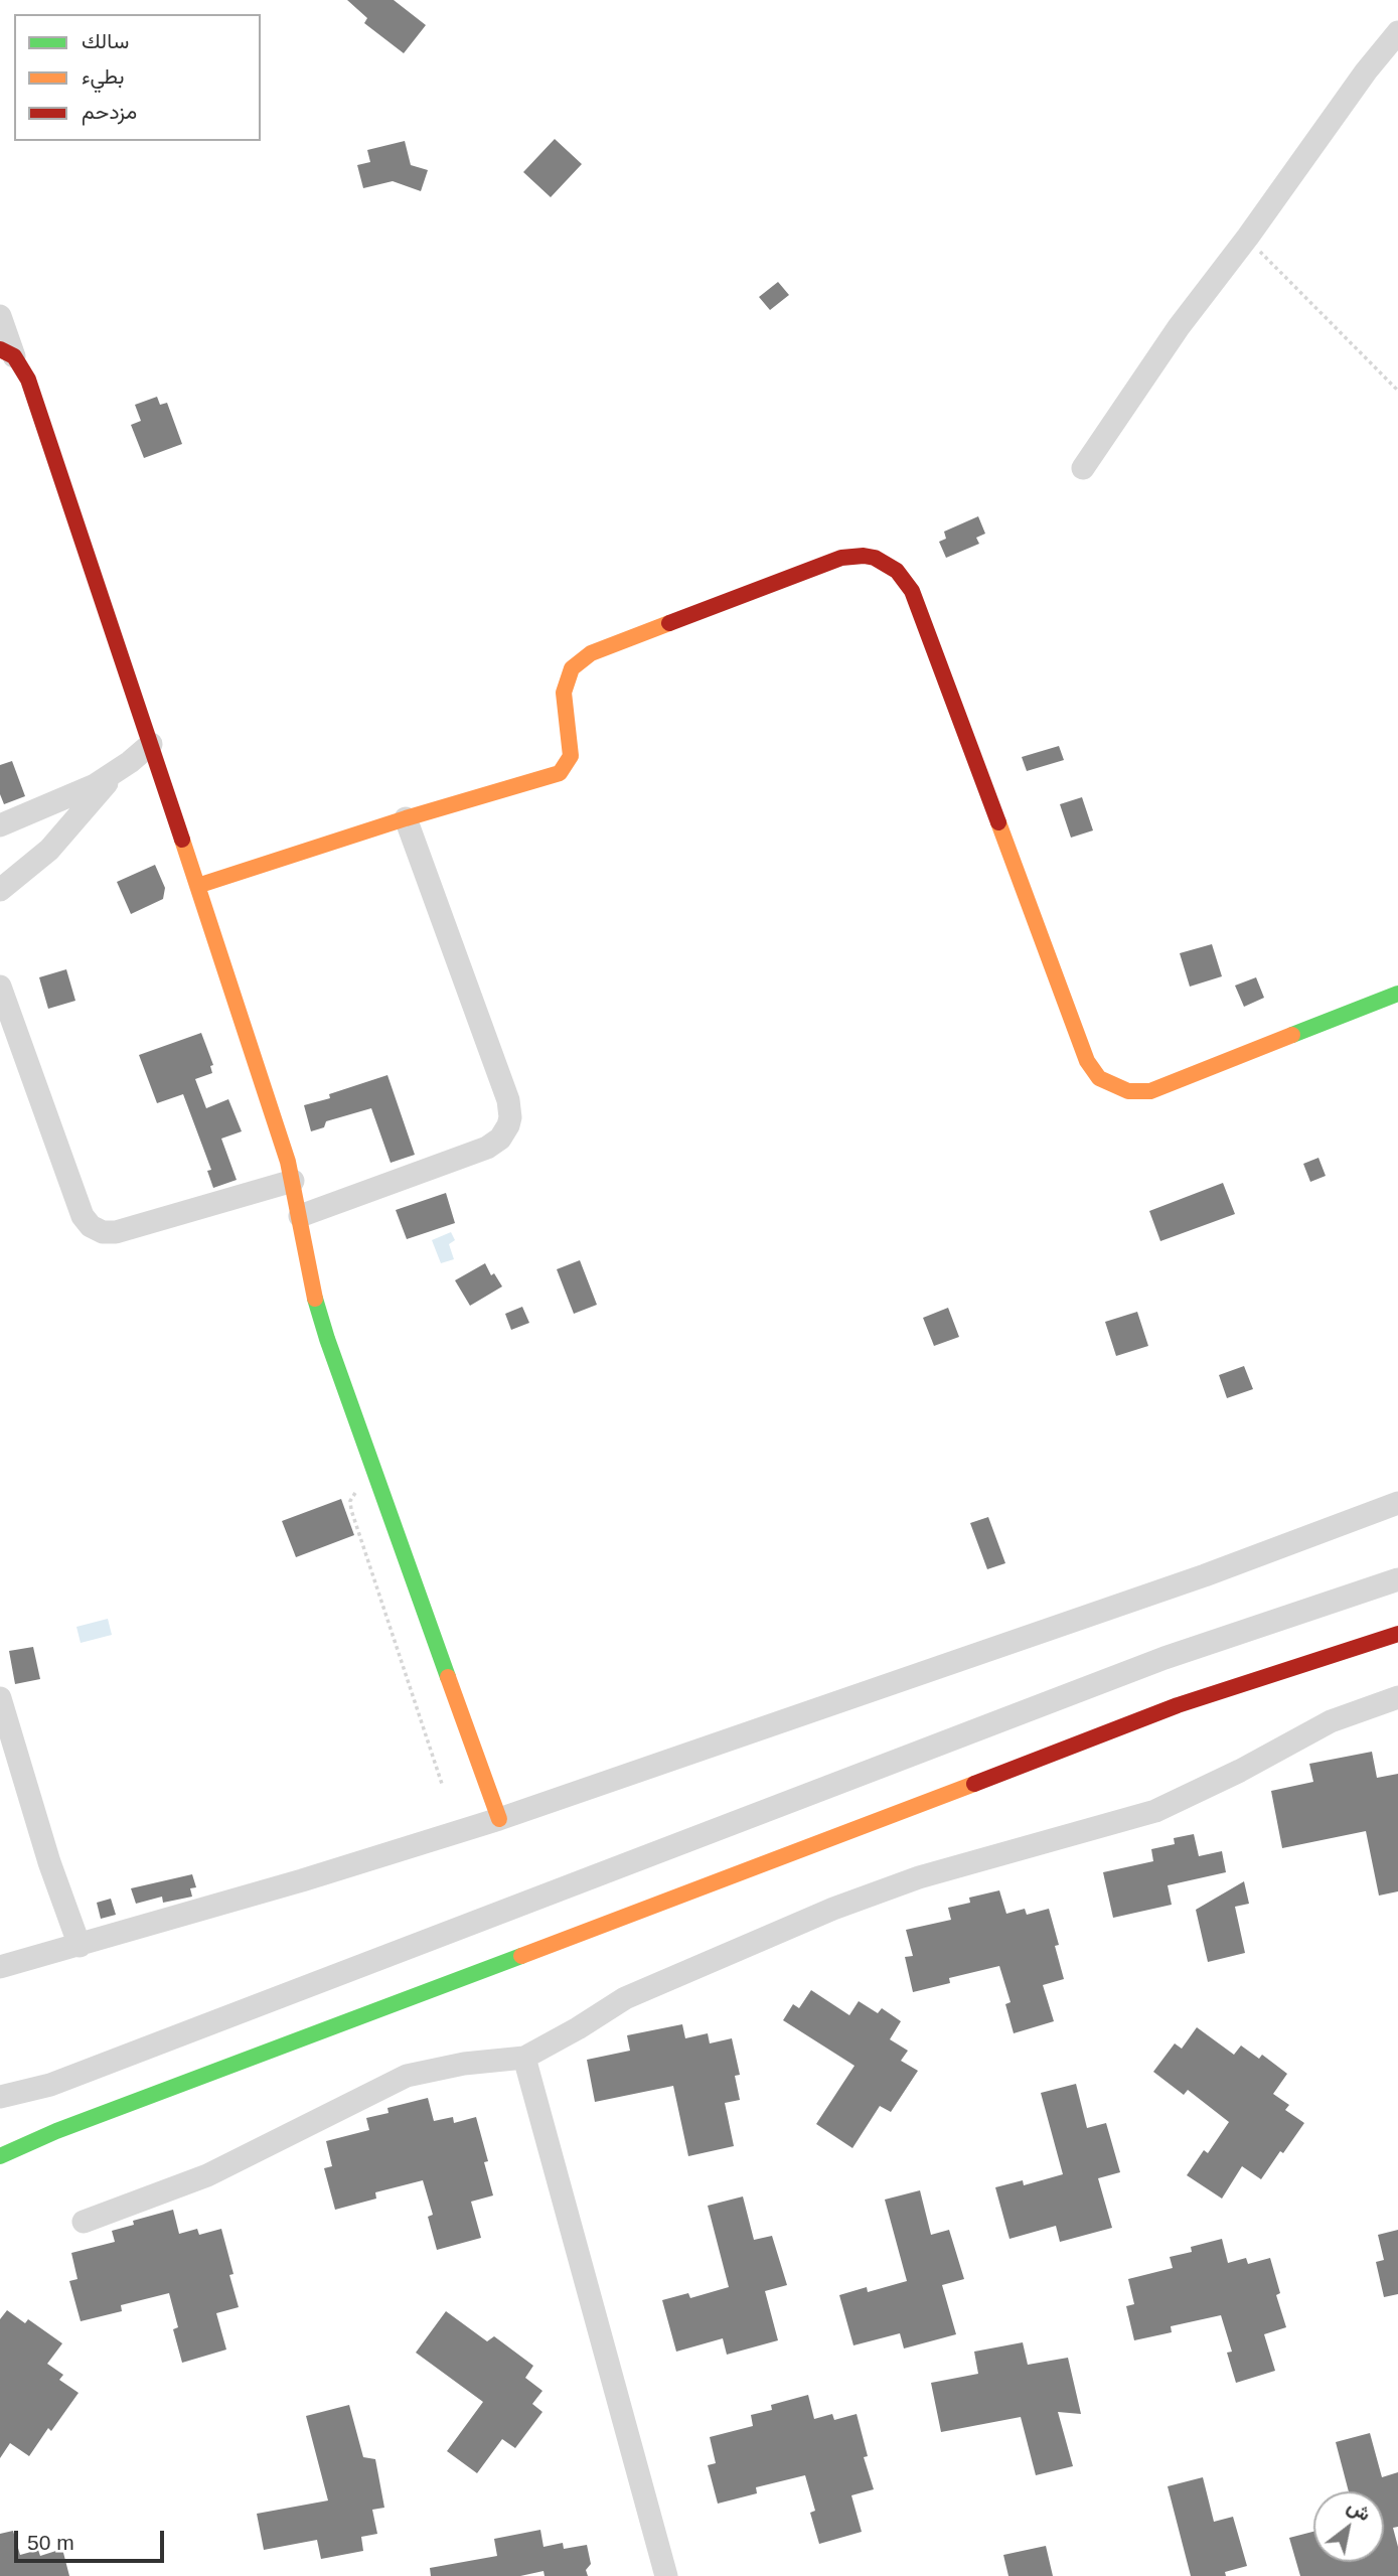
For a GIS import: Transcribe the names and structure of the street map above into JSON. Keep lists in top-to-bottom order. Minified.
{"legend":["سالك","بطيء","مزدحم"],"scale_bar":"50 m","north":"top right"}
